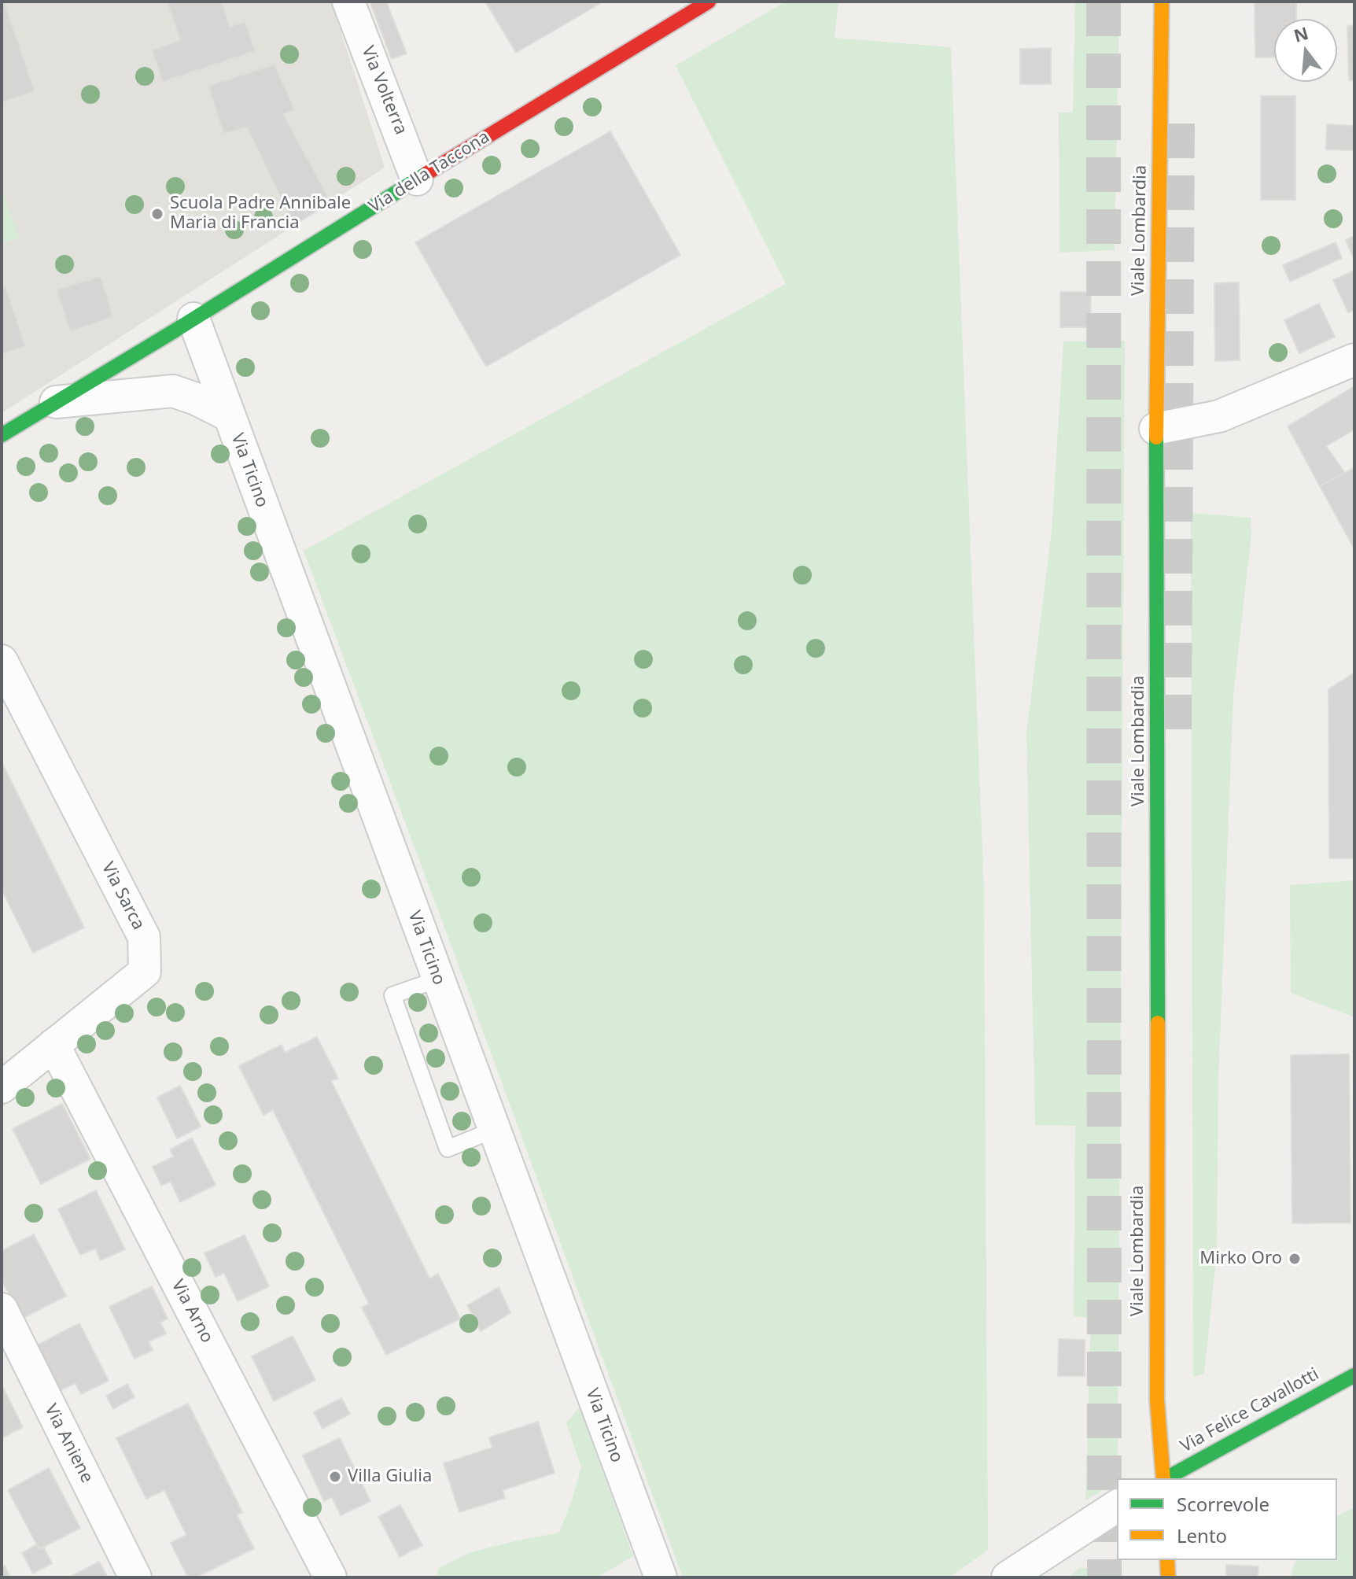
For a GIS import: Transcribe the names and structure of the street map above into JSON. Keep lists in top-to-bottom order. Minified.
{"streets":{"street":["Via Volterra","Via della Taccona","Viale Lombardia","Via Ticino","Via Sarca","Via Arno","Via Felice Cavallotti","Via Aniene"]},"crossings":[["Via Volterra","Via della Taccona"],["Via della Taccona","Via Ticino"],["Via Sarca","Via Arno"]],"places":["Scuola Padre Annibale Maria di Francia","Mirko Oro","Villa Giulia"],"legend":["Scorrevole","Lento"],"north":"top"}
